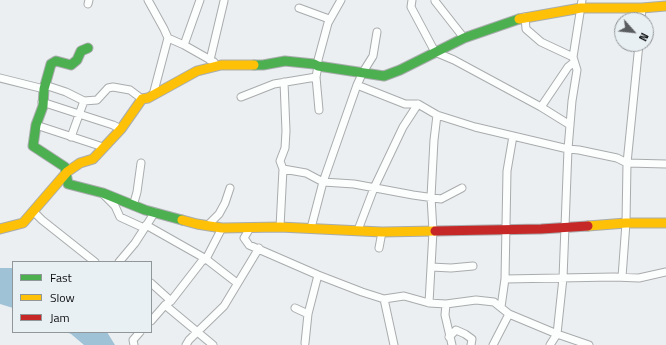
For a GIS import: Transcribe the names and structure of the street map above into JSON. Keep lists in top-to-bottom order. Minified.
{"legend":["Fast","Slow","Jam"],"north":"bottom right"}
